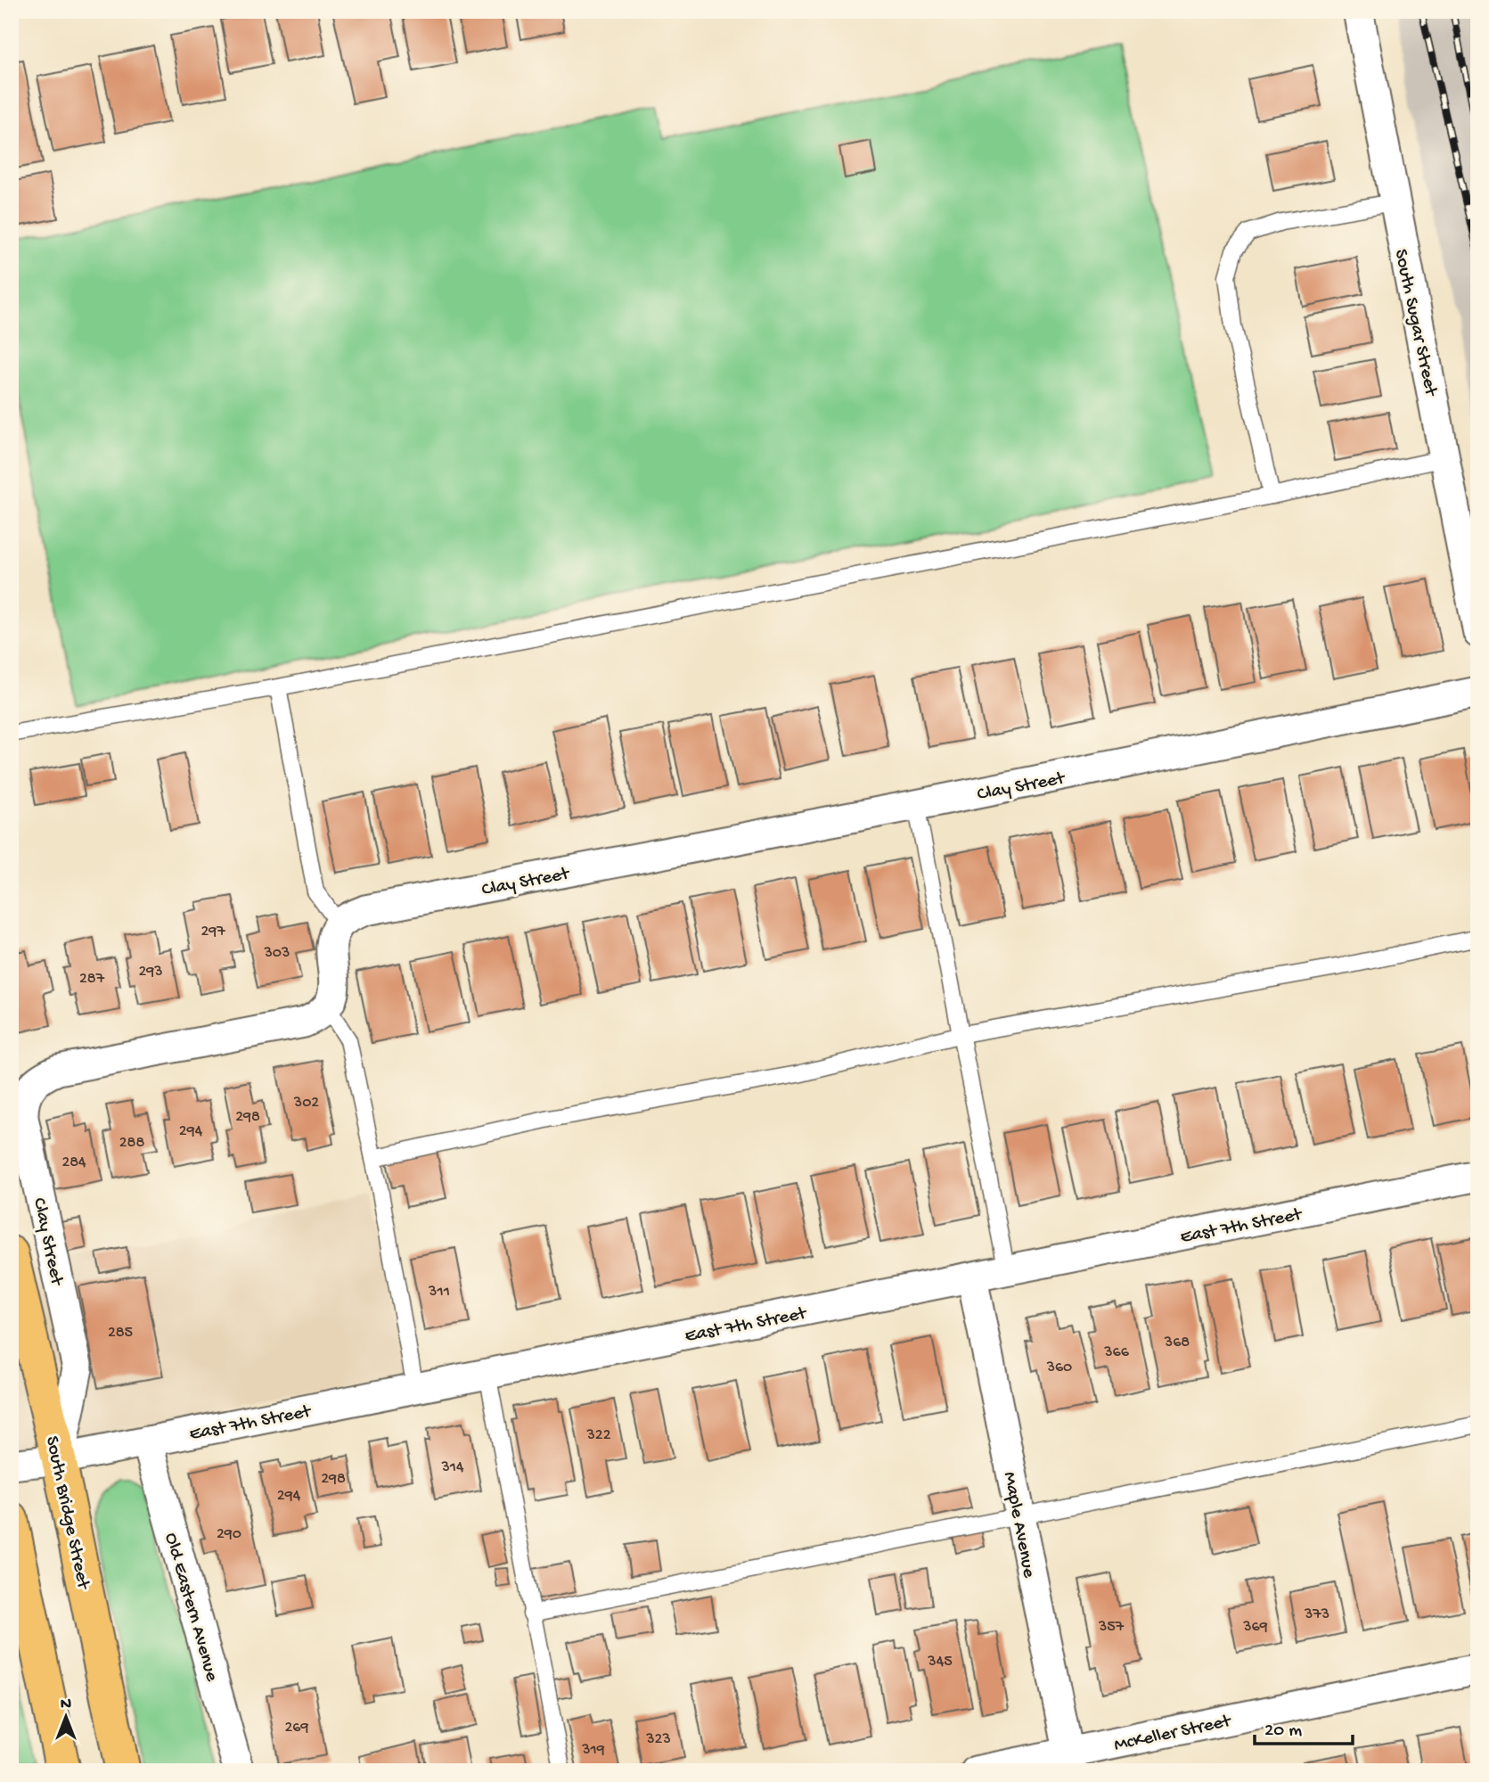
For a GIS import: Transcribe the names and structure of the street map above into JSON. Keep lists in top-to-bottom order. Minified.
{"streets":{"main road":["South Bridge Street"],"street":["South Sugar Street","Clay Street","East 7th Street","Maple Avenue","Old Eastern Avenue","McKeller Street"]},"crossings":[["Clay Street","East 7th Street"],["Clay Street","South Bridge Street"],["East 7th Street","South Bridge Street"],["East 7th Street","Maple Avenue"],["East 7th Street","Old Eastern Avenue"],["Maple Avenue","McKeller Street"]],"house_numbers":["297","303","293","287","302","298","294","288","284","311","285","368","366","360","322","314","298","294","290","373","357","369","345","269","323","319"],"scale_bar":"20 m","north":"top"}
